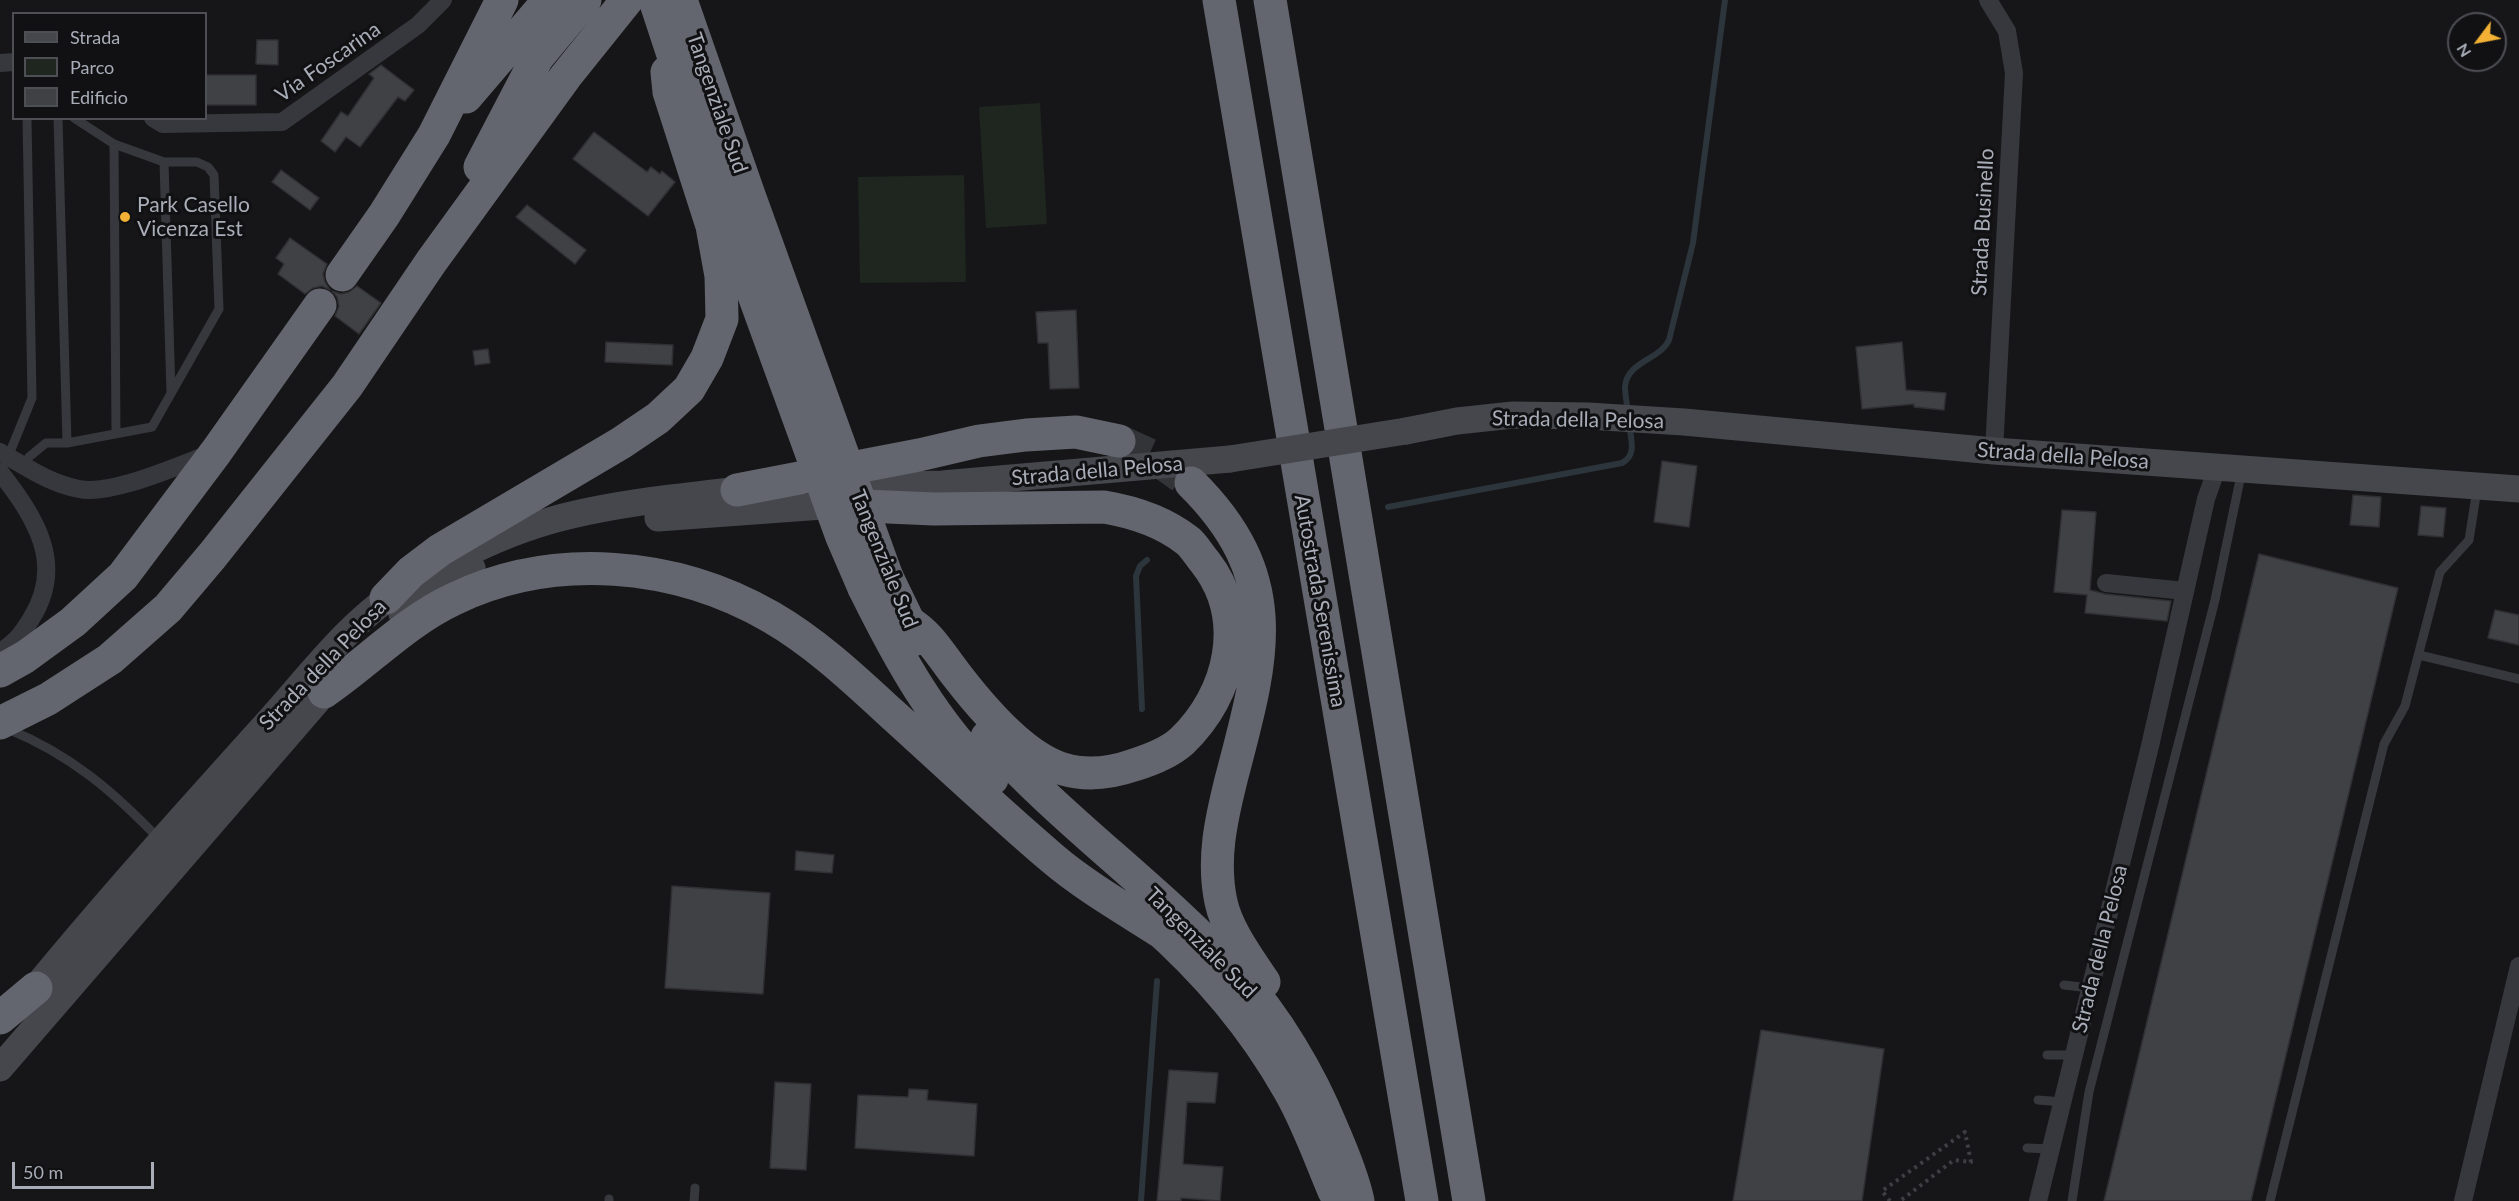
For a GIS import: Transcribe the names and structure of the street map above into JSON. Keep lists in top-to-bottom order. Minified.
{"streets":{"highway":["Tangenziale Sud","Autostrada Serenissima"],"street":["Via Foscarina","Strada Businello","Strada della Pelosa"]},"crossings":[["Tangenziale Sud","Strada della Pelosa"],["Strada Businello","Strada della Pelosa"]],"places":["Park Casello Vicenza Est"],"legend":["Strada","Parco","Edificio"],"scale_bar":"50 m","north":"bottom left"}
